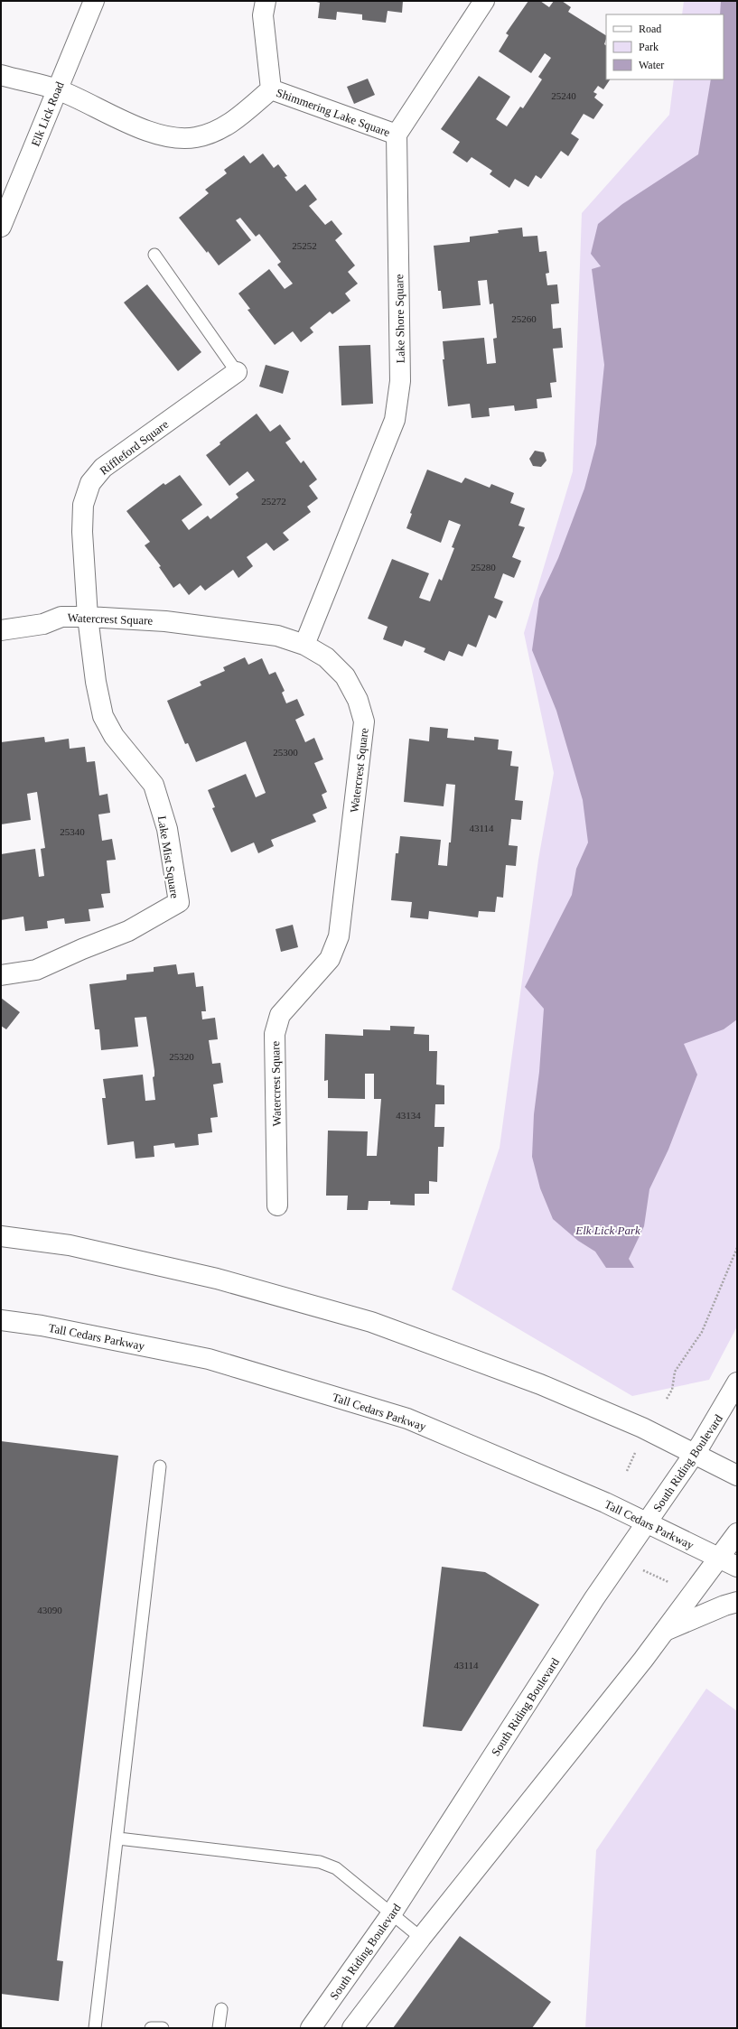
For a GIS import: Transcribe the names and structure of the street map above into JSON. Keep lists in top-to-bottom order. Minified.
{"streets":{"street":["Shimmering Lake Square","Elk Lick Road","Lake Shore Square","Riffleford Square","Watercrest Square","Lake Mist Square","Tall Cedars Parkway","South Riding Boulevard"]},"crossings":[["Shimmering Lake Square","Elk Lick Road"],["Shimmering Lake Square","Lake Shore Square"],["Lake Shore Square","Watercrest Square"],["Riffleford Square","Watercrest Square"],["Riffleford Square","Lake Mist Square"],["Watercrest Square","Lake Mist Square"],["Tall Cedars Parkway","South Riding Boulevard"]],"parks":["Elk Lick Park"],"house_numbers":["25240","25252","25260","25272","25280","25300","43114","25340","25320","43134","43090","43114"],"legend":["Road","Park","Water"]}
